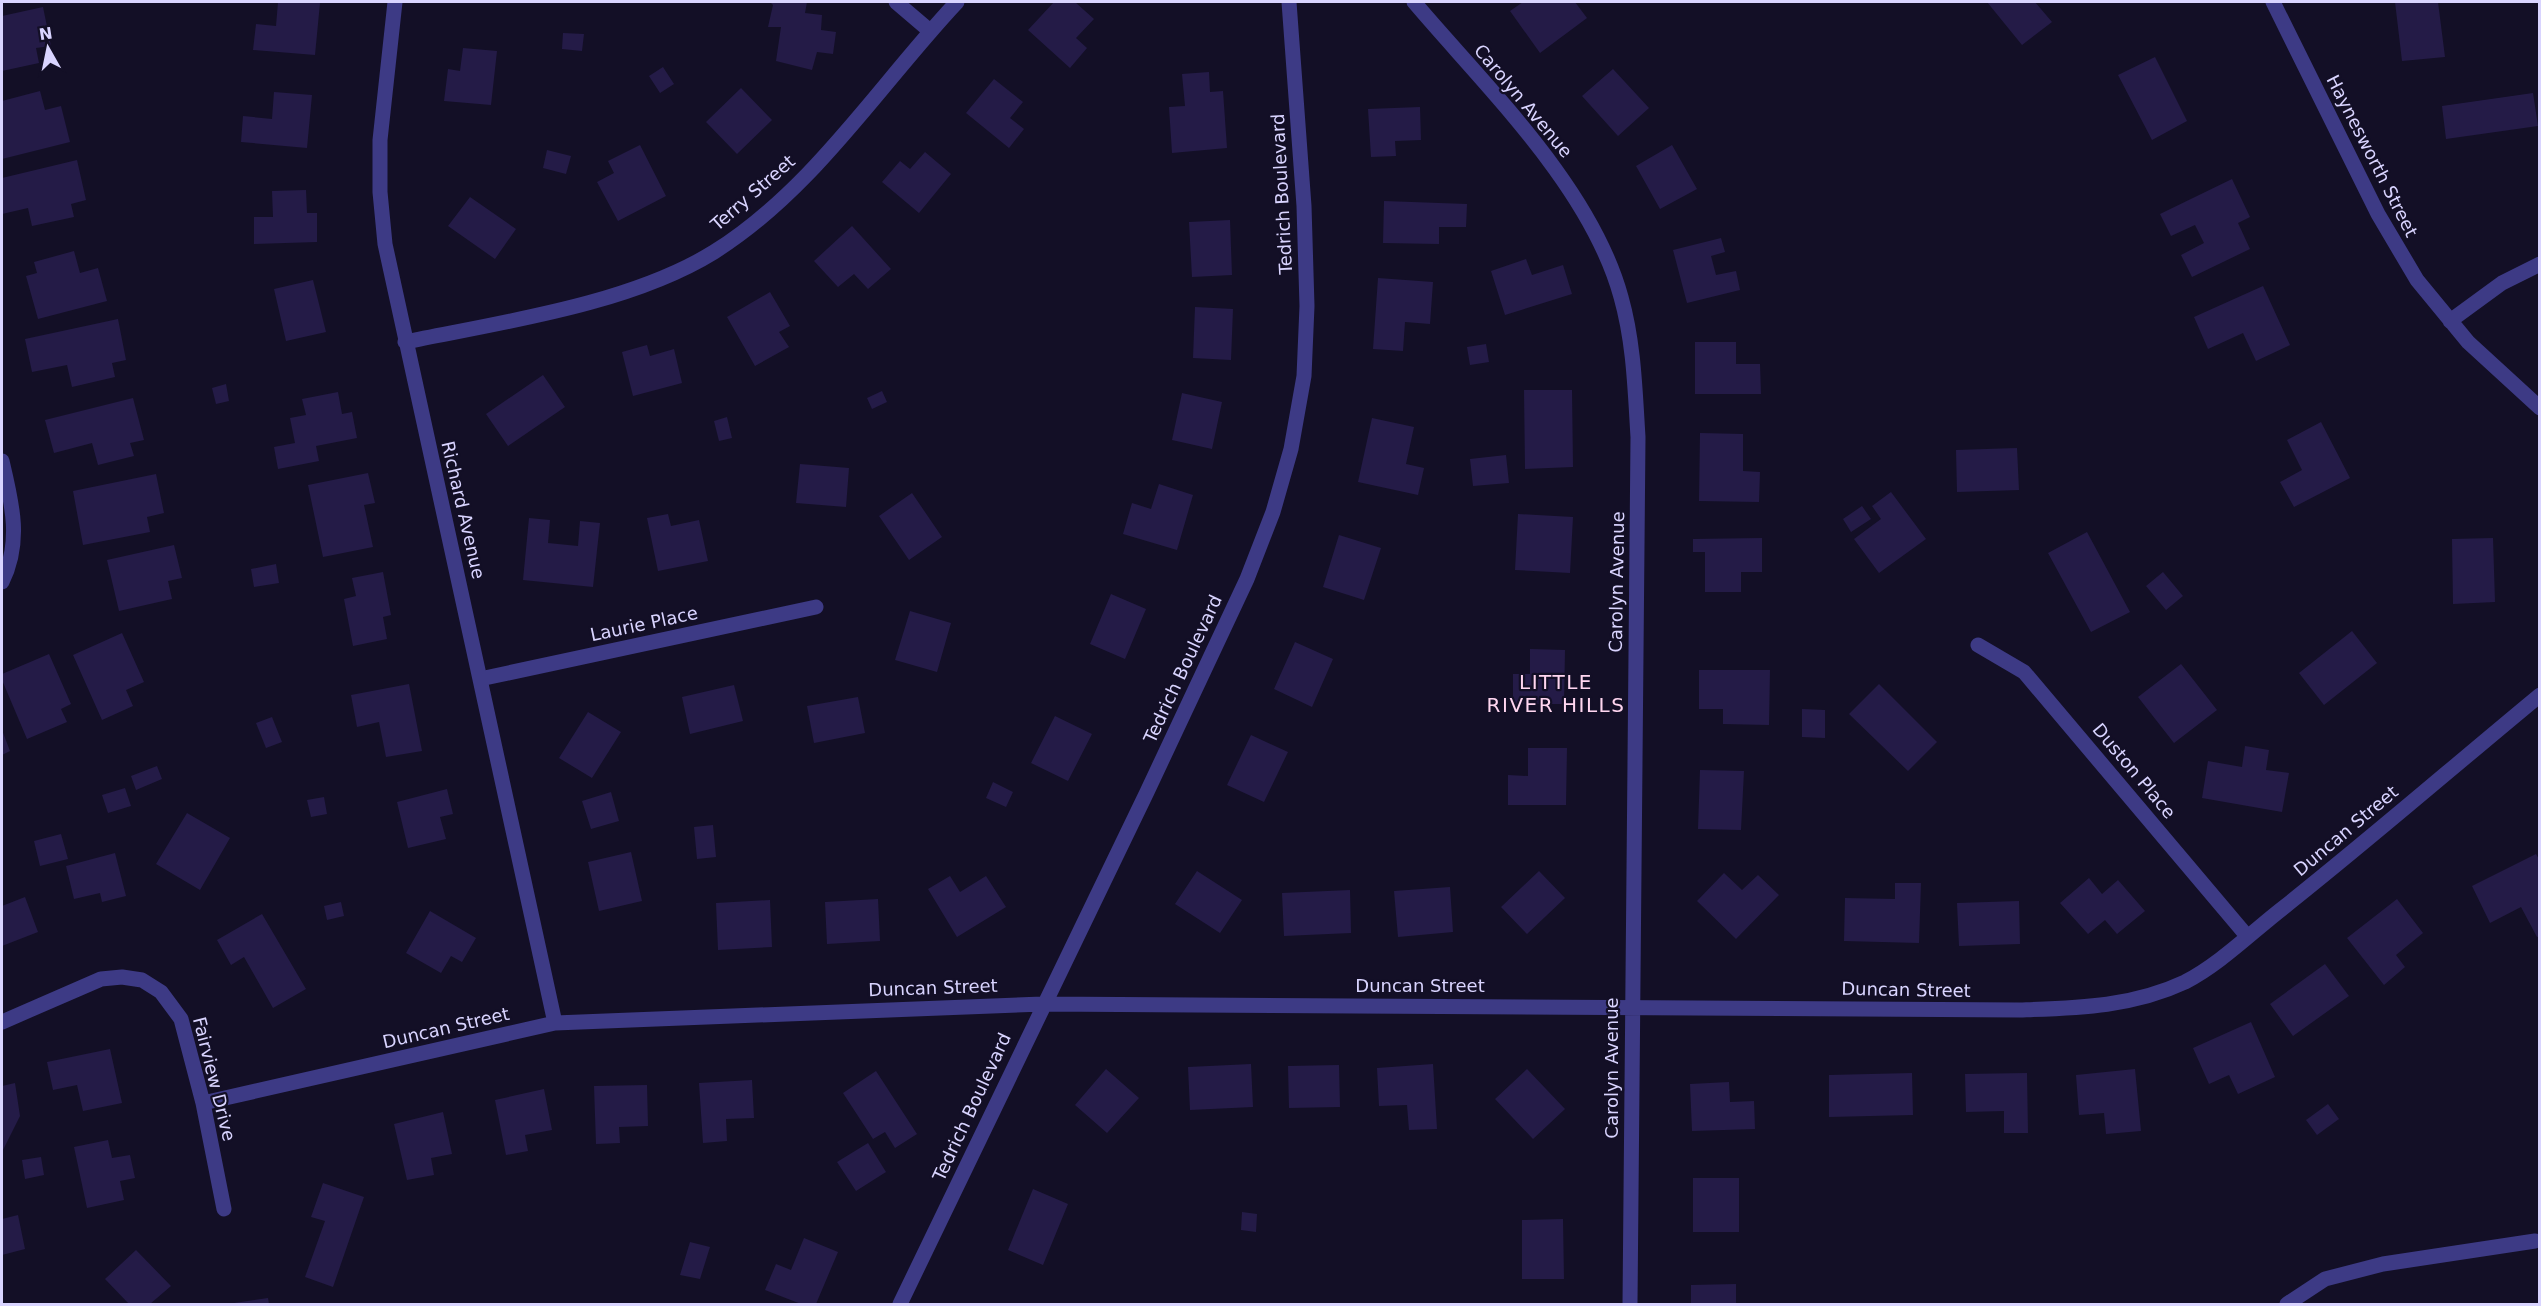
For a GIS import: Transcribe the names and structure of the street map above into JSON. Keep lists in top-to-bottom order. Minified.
{"streets":{"street":["Carolyn Avenue","Haynesworth Street","Terry Street","Tedrich Boulevard","Richard Avenue","Laurie Place","Duston Place","Duncan Street","Fairview Drive"]},"crossings":[["Carolyn Avenue","Duncan Street"],["Terry Street","Richard Avenue"],["Tedrich Boulevard","Duncan Street"],["Richard Avenue","Laurie Place"],["Richard Avenue","Duncan Street"],["Duston Place","Duncan Street"],["Duncan Street","Fairview Drive"]],"districts":["LITTLE RIVER HILLS"],"north":"top"}
